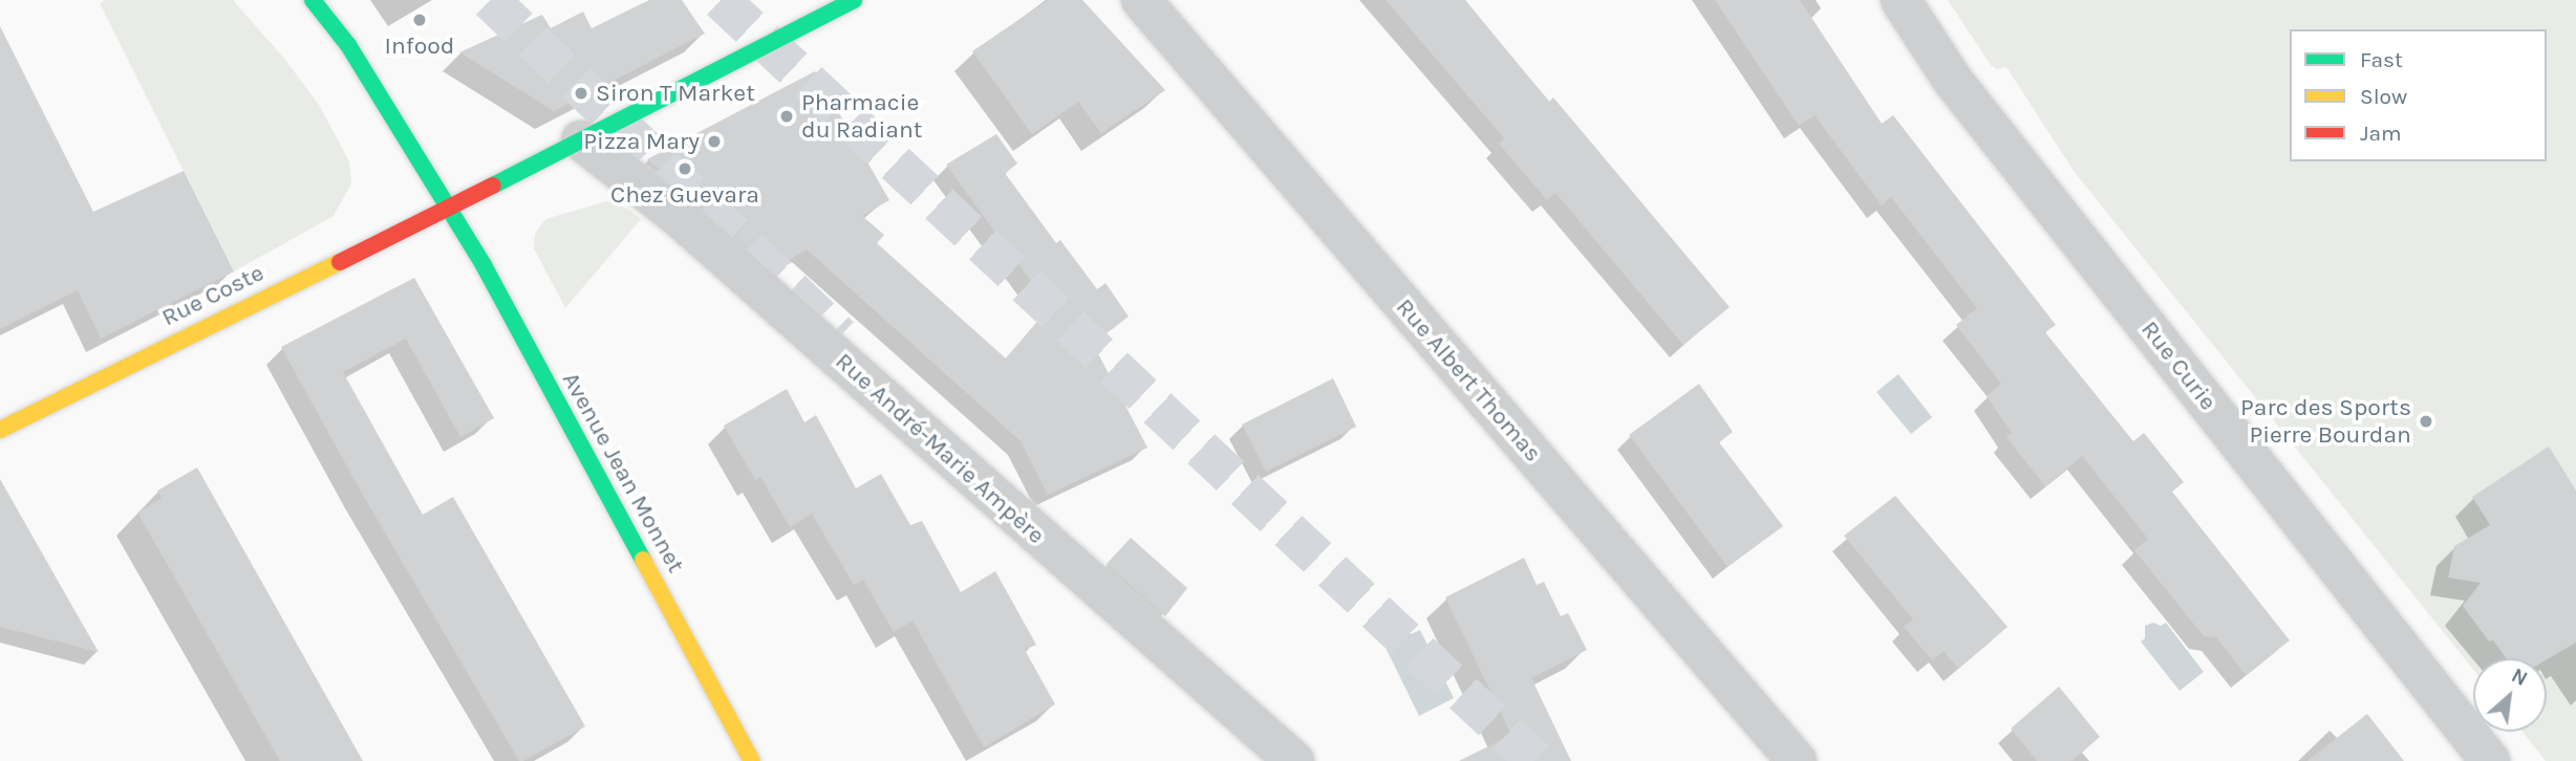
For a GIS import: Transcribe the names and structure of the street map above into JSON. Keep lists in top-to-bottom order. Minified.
{"streets":{"main road":["Rue Coste","Avenue Jean Monnet"],"street":["Rue Curie","Rue Albert Thomas","Rue André-Marie Ampère"]},"crossings":[["Rue Coste","Rue André-Marie Ampère"],["Rue Coste","Avenue Jean Monnet"]],"places":["Infood","Siron T Market","Pharmacie du Radiant","Pizza Mary","Chez Guevara","Parc des Sports Pierre Bourdan"],"legend":["Fast","Slow","Jam"],"north":"top right"}
